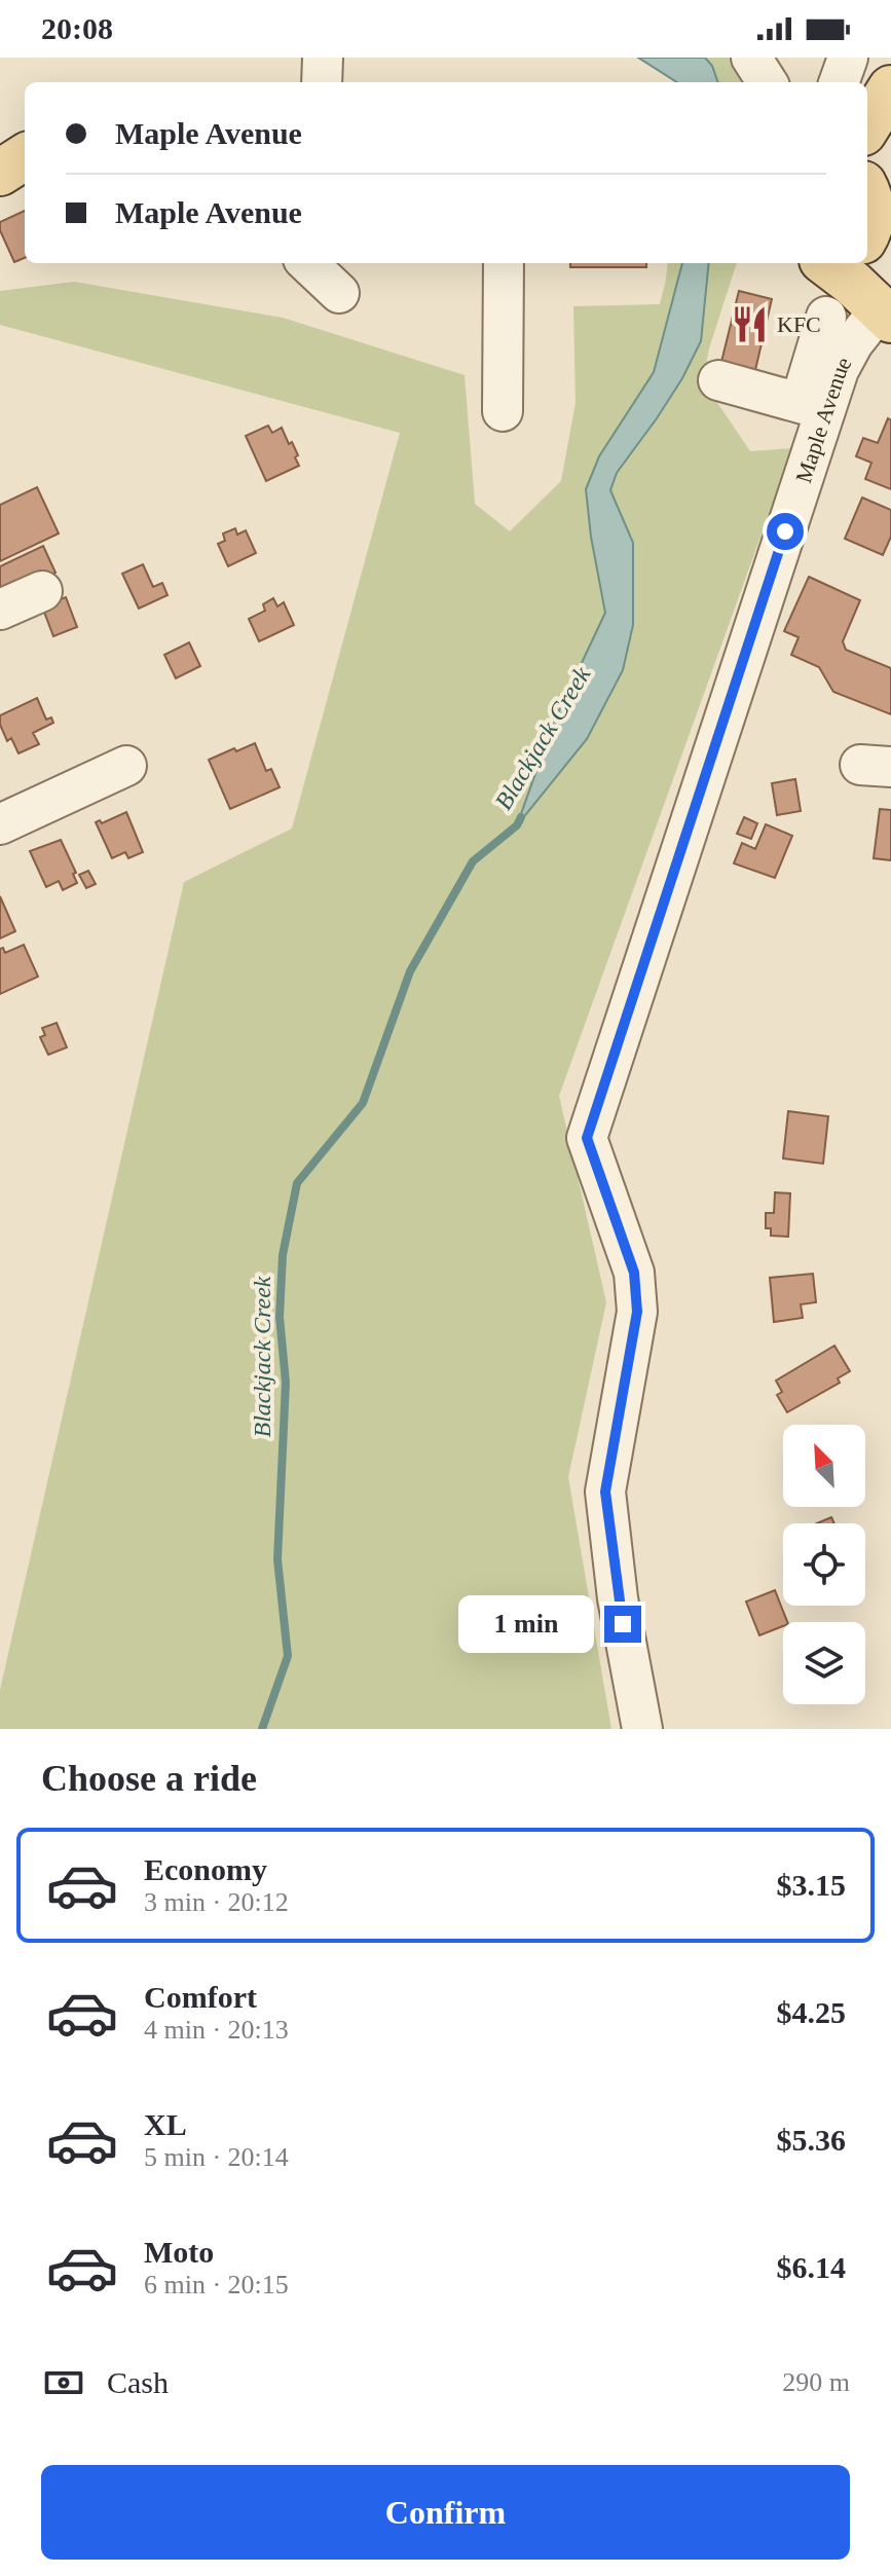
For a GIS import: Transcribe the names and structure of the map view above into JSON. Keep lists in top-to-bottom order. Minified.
{"streets":{"street":["Maple Avenue"]},"water":["Blackjack Creek"],"places":{"restaurant":["KFC"]},"north":"top left","page":{"status":"20:08","banner":["Maple Avenue","Maple Avenue"],"bubble":"1 min","heading":"Choose a ride","list":[{"name":"Economy","note":"3 min · 20:12","value":"$3.15"},{"name":"Comfort","note":"4 min · 20:13","value":"$4.25"},{"name":"XL","note":"5 min · 20:14","value":"$5.36"},{"name":"Moto","note":"6 min · 20:15","value":"$6.14"}],"pay":["Cash","290 m"],"buttons":"Confirm"}}
